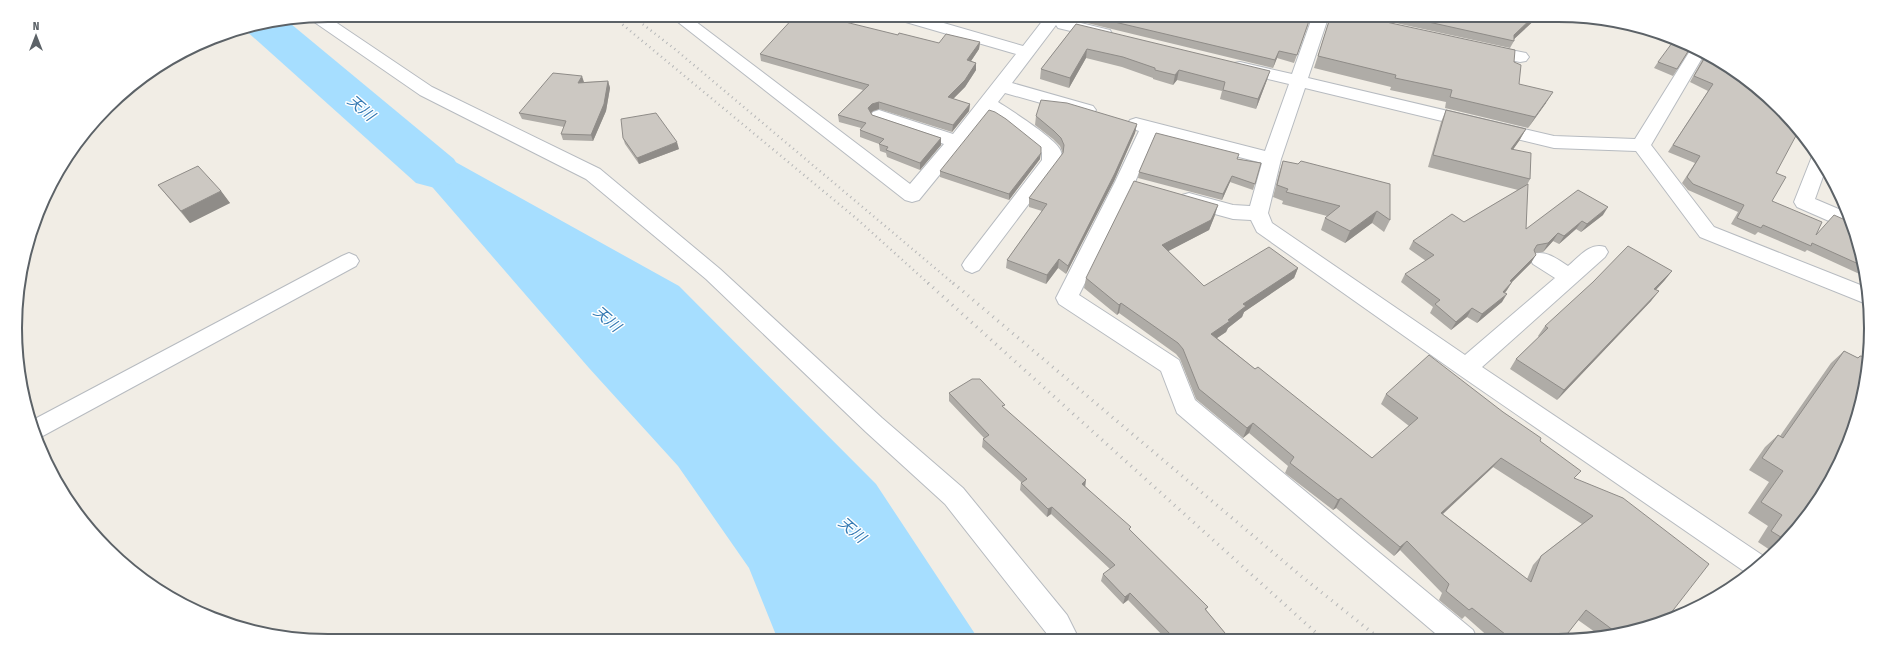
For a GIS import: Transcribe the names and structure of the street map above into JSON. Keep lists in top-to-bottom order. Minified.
{"water":["天川"],"north":"top"}
